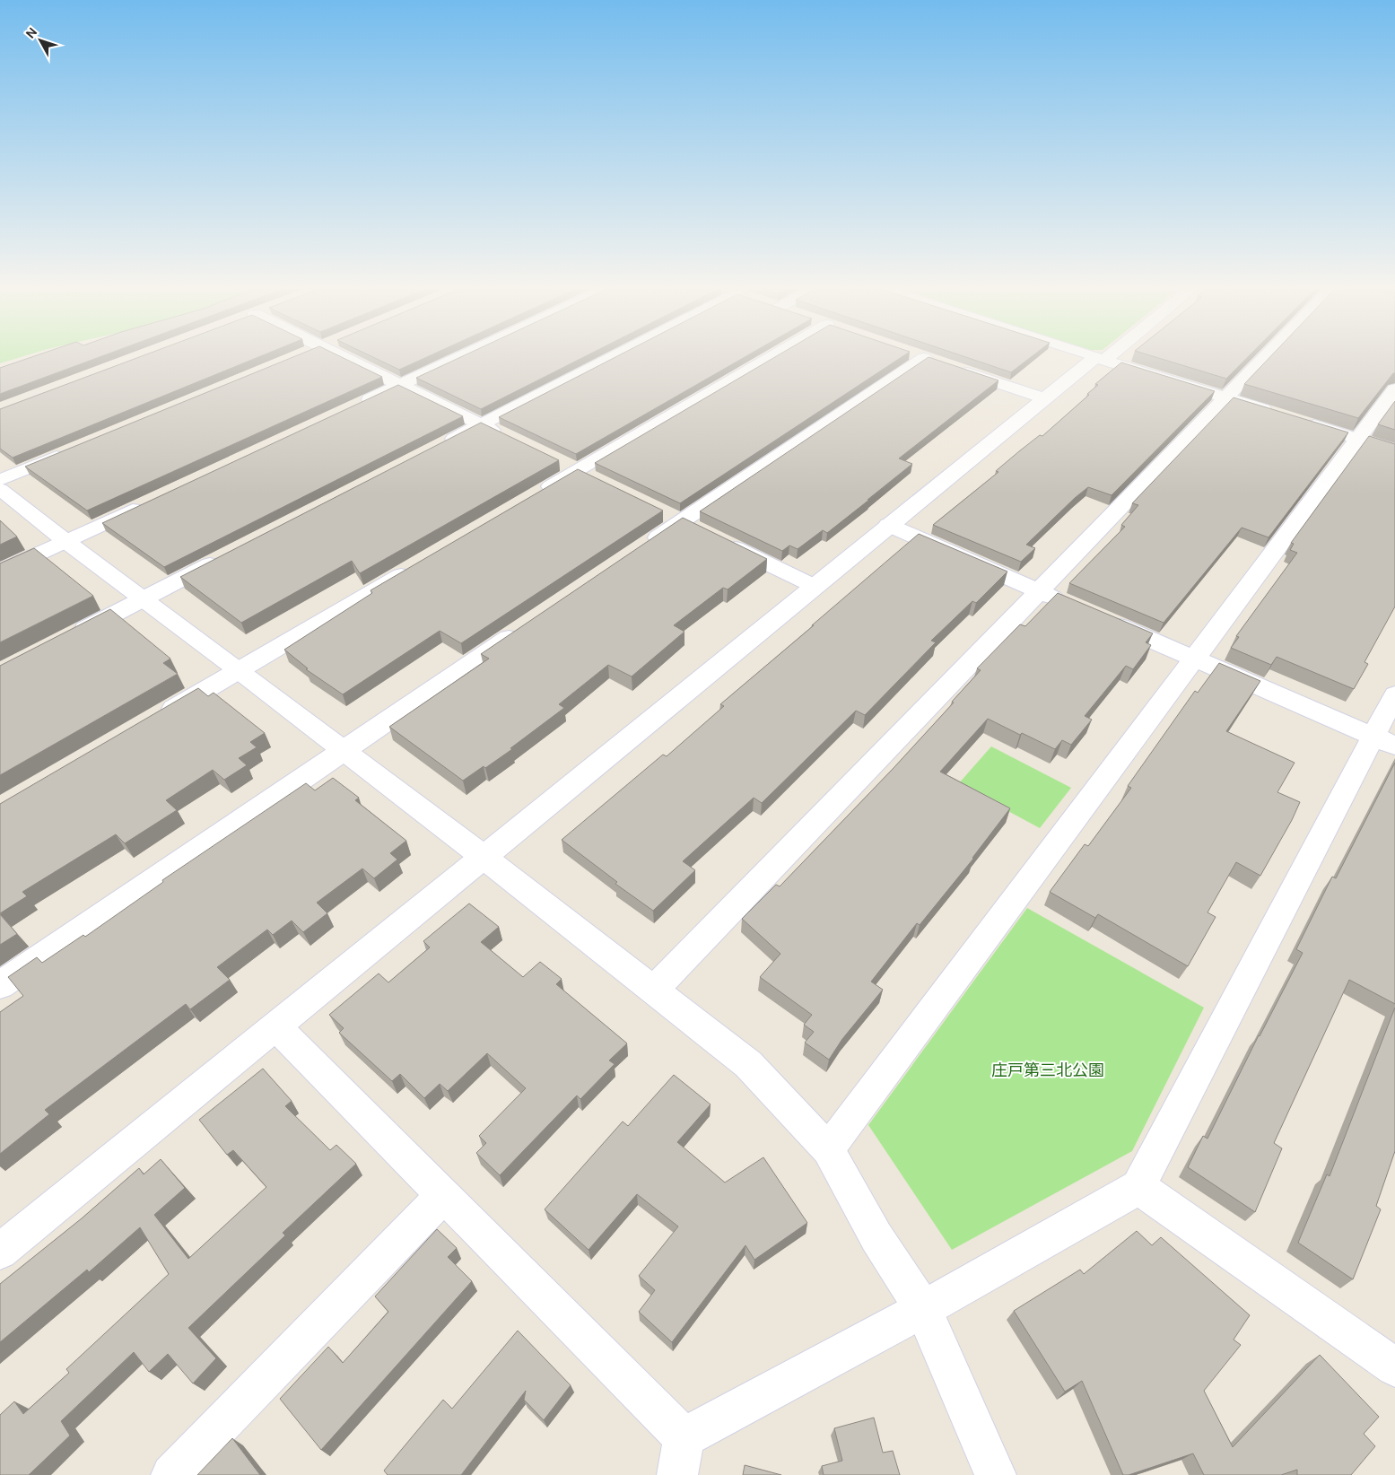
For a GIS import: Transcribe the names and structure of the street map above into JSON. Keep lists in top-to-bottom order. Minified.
{"parks":["庄戸第三北公園"],"north":"top left"}
